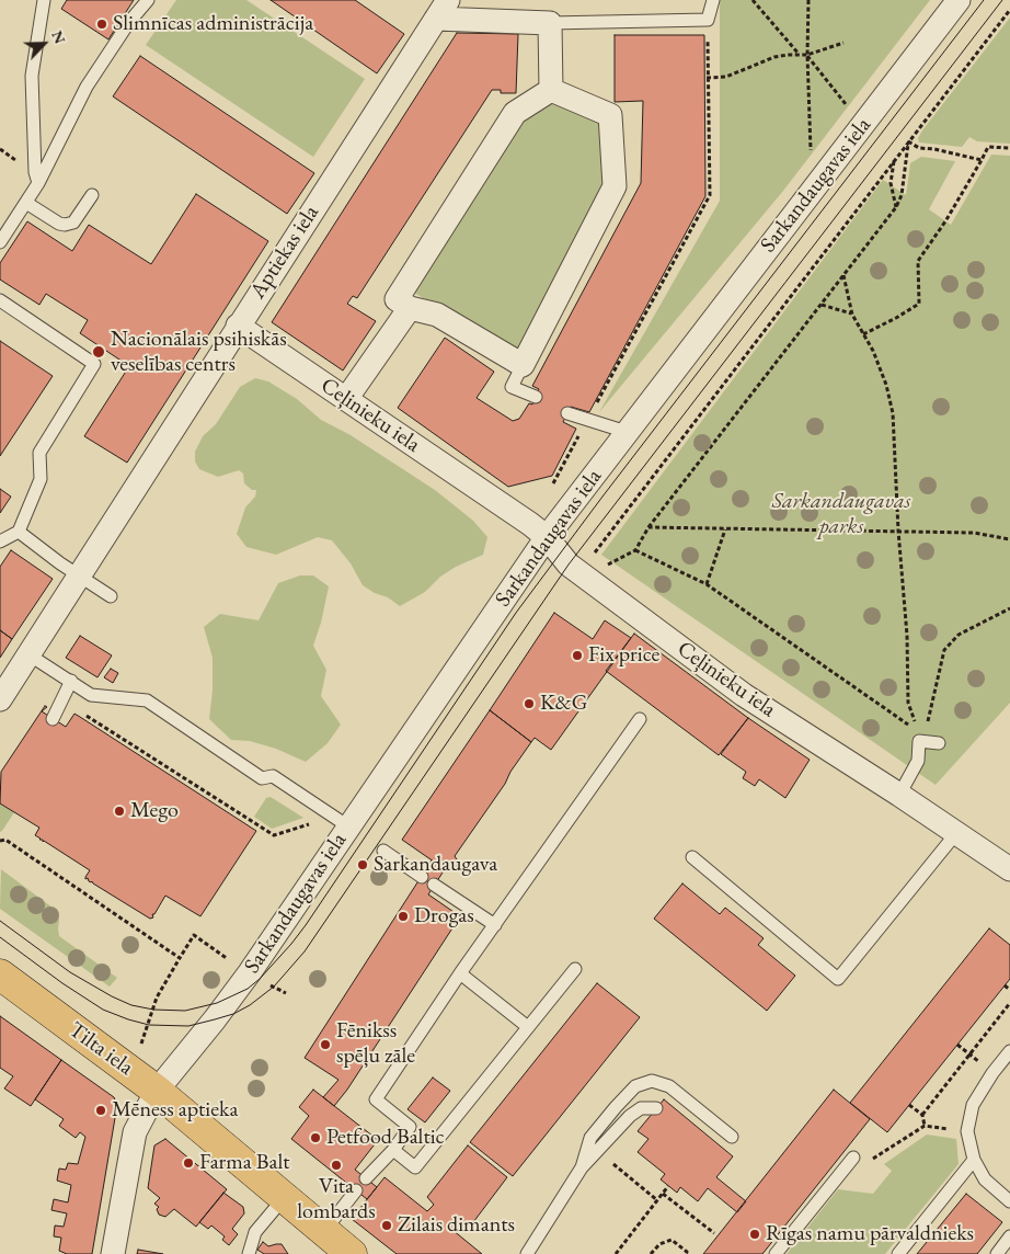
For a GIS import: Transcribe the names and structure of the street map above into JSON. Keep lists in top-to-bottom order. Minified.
{"streets":{"main road":["Tilta iela"],"street":["Sarkandaugavas iela","Aptiekas iela","Ceļinieku iela"]},"crossings":[["Sarkandaugavas iela","Ceļinieku iela"],["Sarkandaugavas iela","Tilta iela"],["Aptiekas iela","Ceļinieku iela"]],"parks":["Sarkandaugavas parks"],"places":["Slimnīcas administrācija","Nacionālais psihiskās veselības centrs","Fix price","K&G","Mego","Sarkandaugava","Drogas","Fēnikss spēļu zāle","Mēness aptieka","Petfood Baltic","Farma Balt","Vita lombards","Zilais dimants","Rīgas namu pārvaldnieks"],"north":"top right"}
